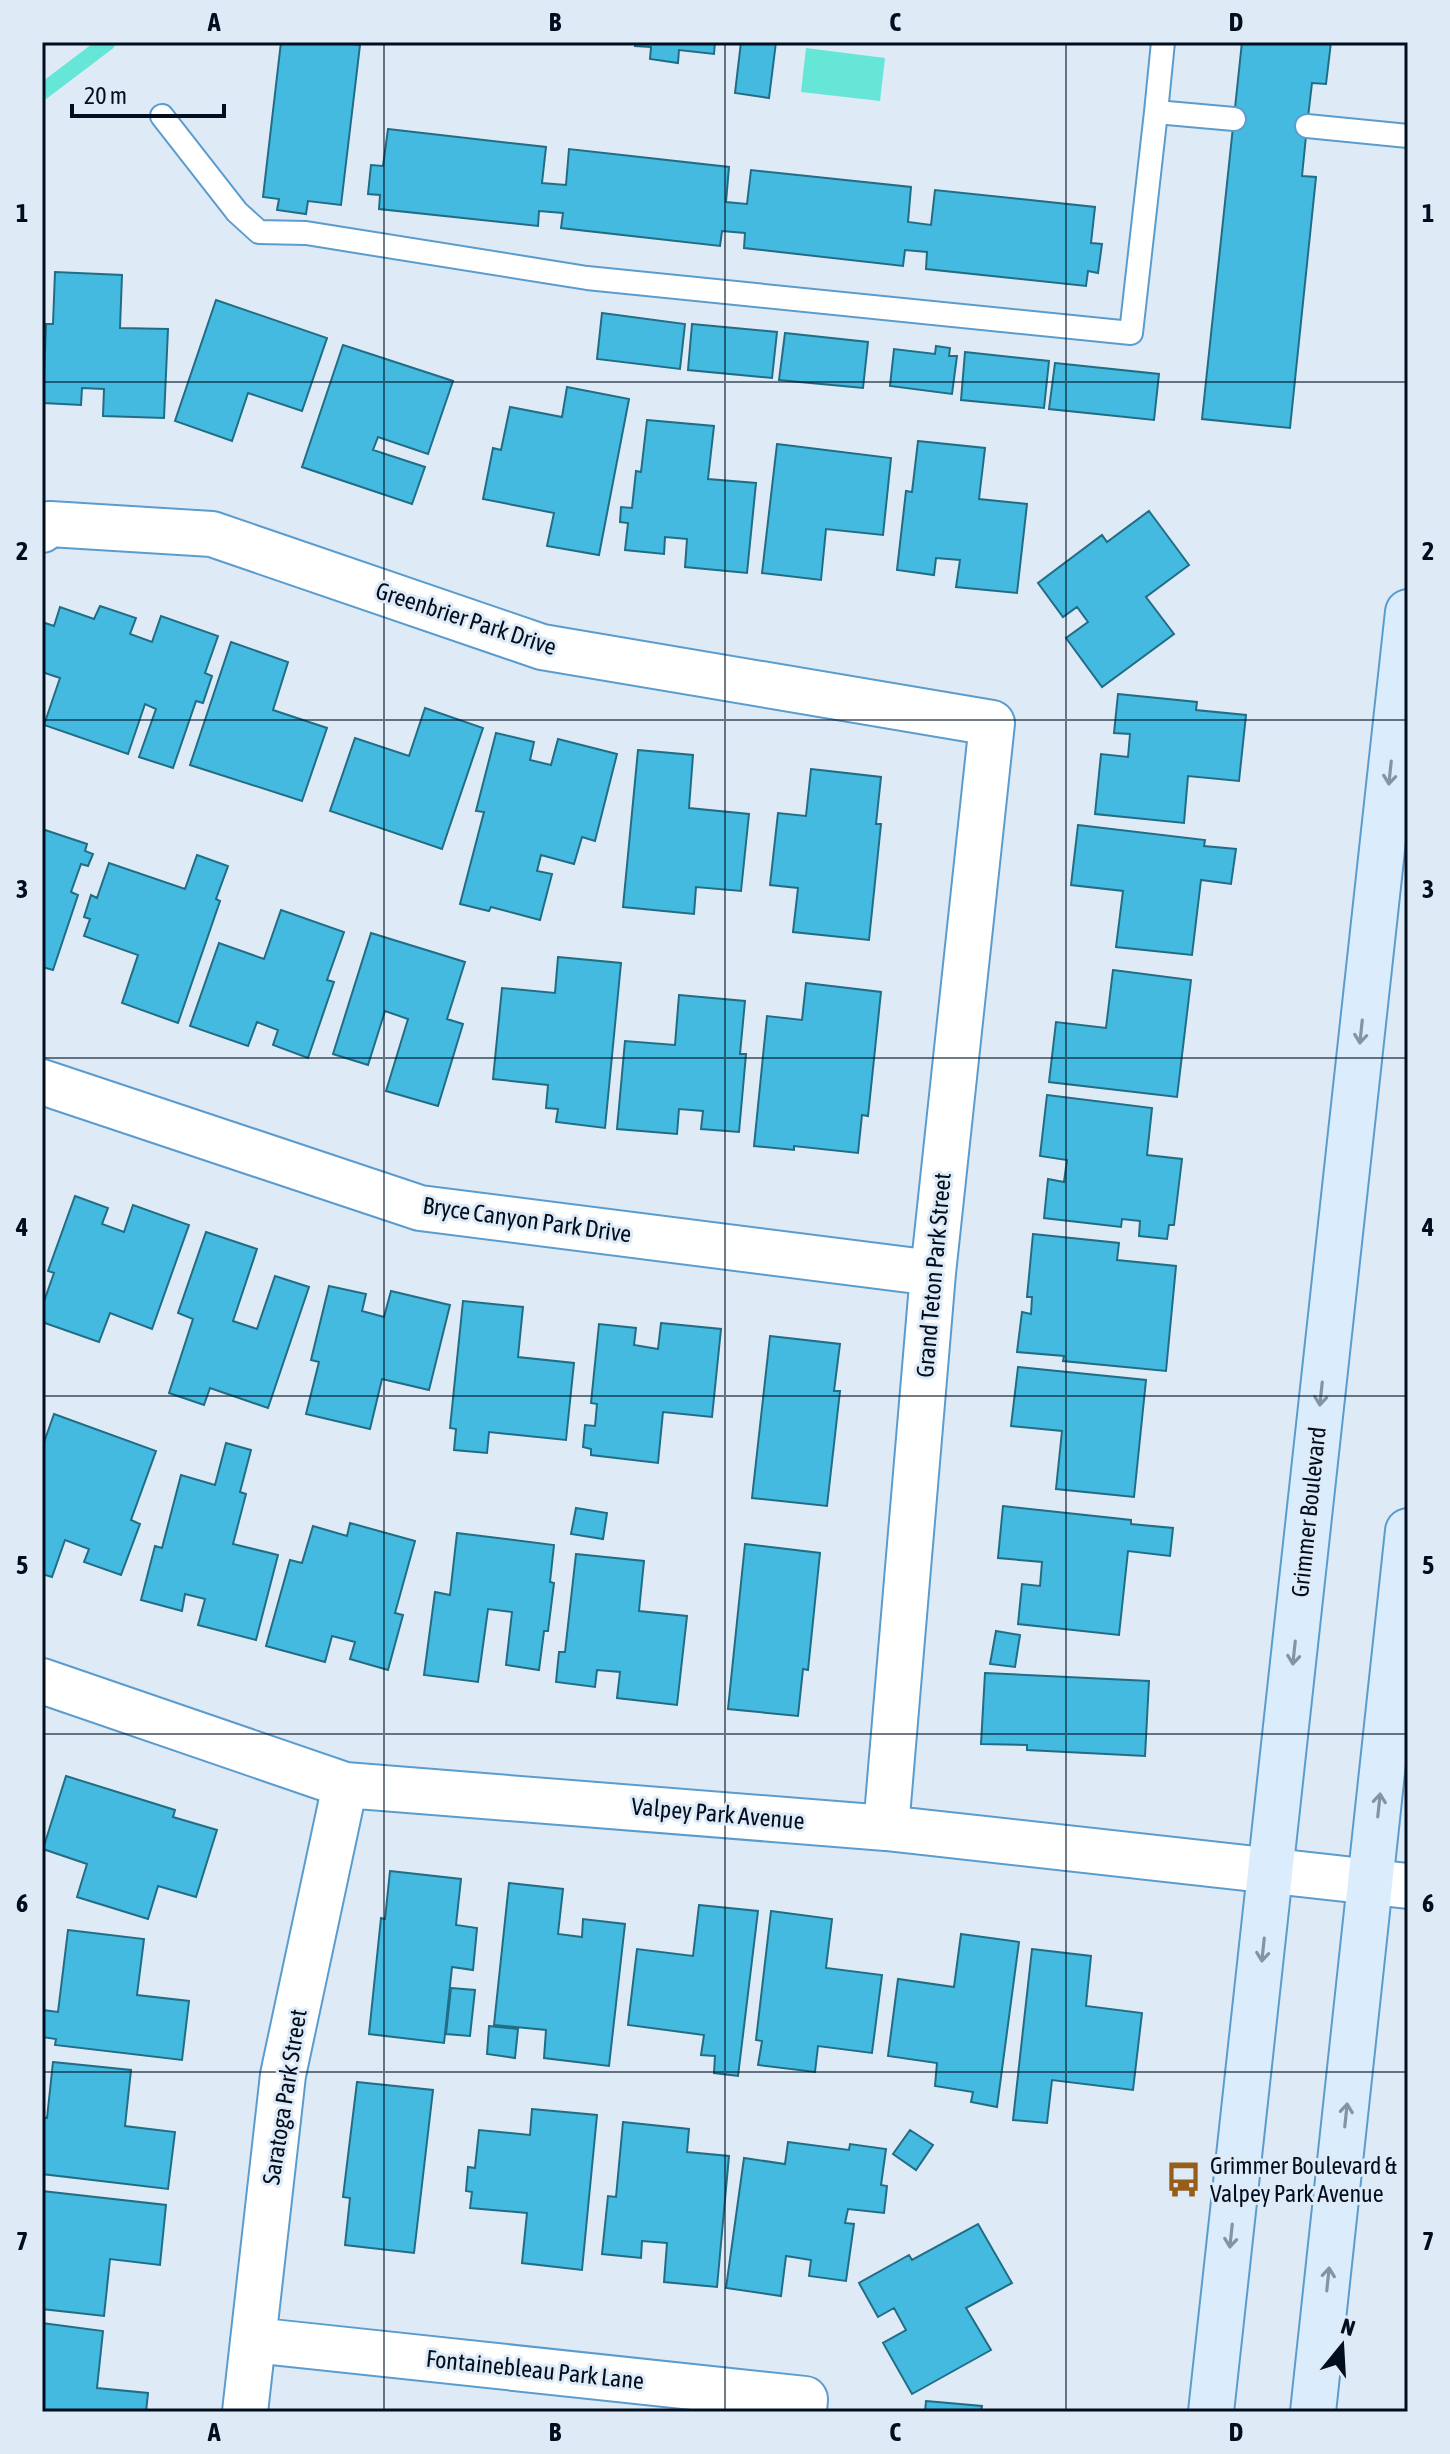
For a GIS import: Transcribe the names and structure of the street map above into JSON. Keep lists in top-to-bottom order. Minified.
{"streets":{"main road":["Grimmer Boulevard"],"street":["Greenbrier Park Drive","Bryce Canyon Park Drive","Grand Teton Park Street","Valpey Park Avenue","Saratoga Park Street","Fontainebleau Park Lane"]},"crossings":[["Greenbrier Park Drive","Grand Teton Park Street"],["Bryce Canyon Park Drive","Grand Teton Park Street"],["Grand Teton Park Street","Valpey Park Avenue"],["Grimmer Boulevard","Valpey Park Avenue"],["Valpey Park Avenue","Saratoga Park Street"],["Saratoga Park Street","Fontainebleau Park Lane"]],"places":{"bus stop":["Grimmer Boulevard & Valpey Park Avenue"]},"scale_bar":"20 m","north":"top","grid":{"columns":["A","B","C","D"],"rows":["1","2","3","4","5","6","7"]}}
